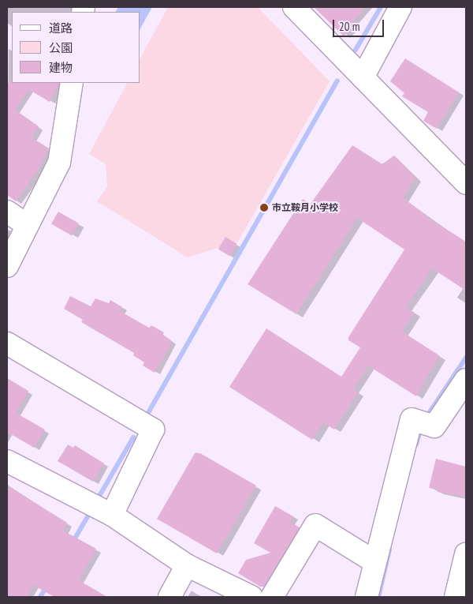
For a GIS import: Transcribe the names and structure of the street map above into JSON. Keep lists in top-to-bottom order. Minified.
{"places":["市立鞍月小学校"],"legend":["道路","公園","建物"],"scale_bar":"20 m"}
